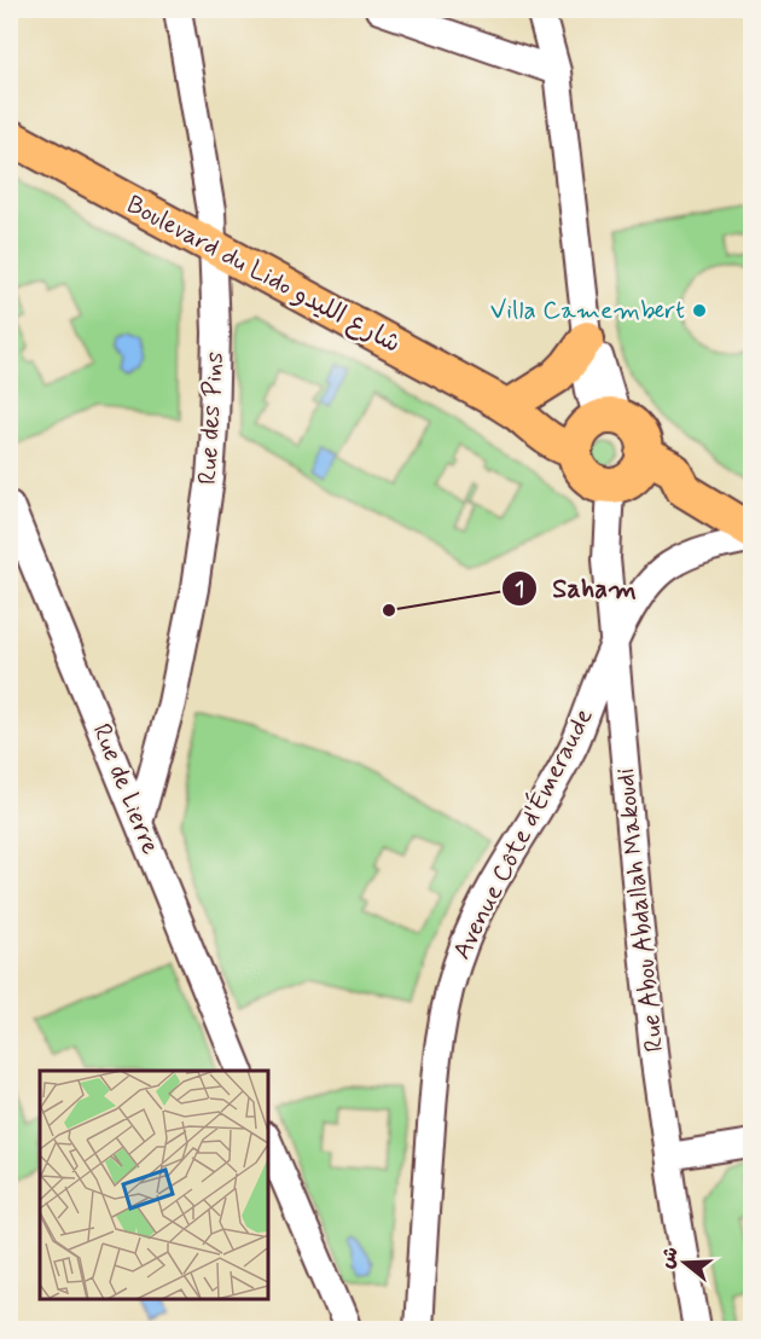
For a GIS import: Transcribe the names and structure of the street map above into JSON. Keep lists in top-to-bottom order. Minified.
{"streets":{"main road":["Boulevard du Lido شارع الليدو"],"street":["Rue des Pins","Rue de Lierre","Avenue Côte d'Émeraude","Rue Abou Abdallah Makoudi"]},"crossings":[["Boulevard du Lido شارع الليدو","Rue des Pins"],["Boulevard du Lido شارع الليدو","Rue Abou Abdallah Makoudi"],["Rue des Pins","Rue de Lierre"],["Avenue Côte d'Émeraude","Rue Abou Abdallah Makoudi"]],"places":["Villa Camembert","Saham"],"north":"left"}
